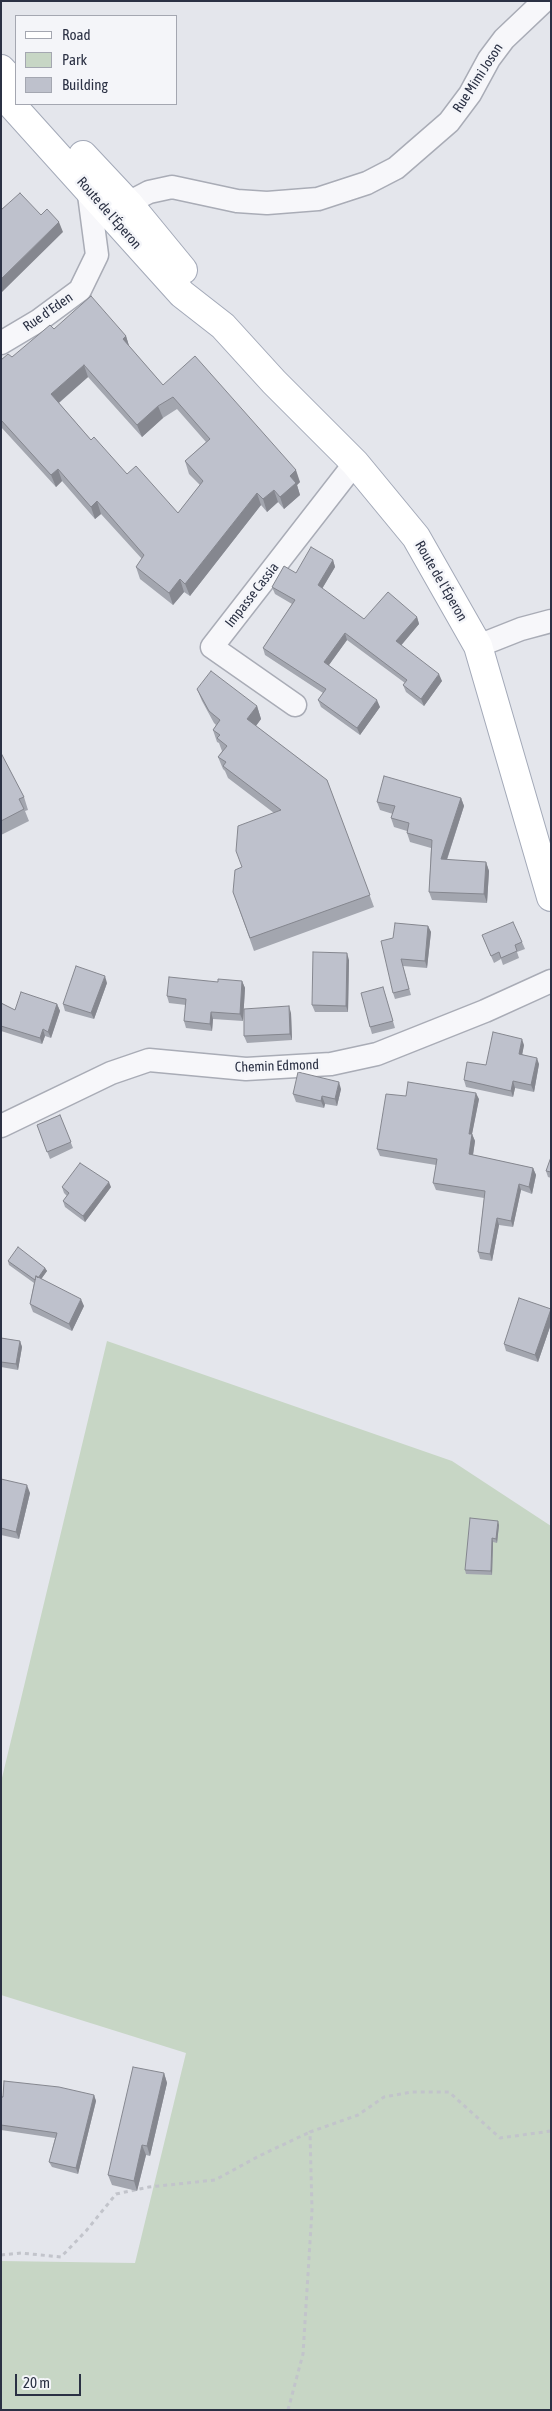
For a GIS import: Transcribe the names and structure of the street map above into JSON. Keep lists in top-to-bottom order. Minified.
{"streets":{"main road":["Route de l'Éperon"],"street":["Rue Mimi Joson","Rue d'Eden","Impasse Cassia","Chemin Edmond"]},"crossings":[["Rue Mimi Joson","Route de l'Éperon"],["Route de l'Éperon","Rue d'Eden"],["Route de l'Éperon","Impasse Cassia"]],"legend":["Road","Park","Building"],"scale_bar":"20 m"}
